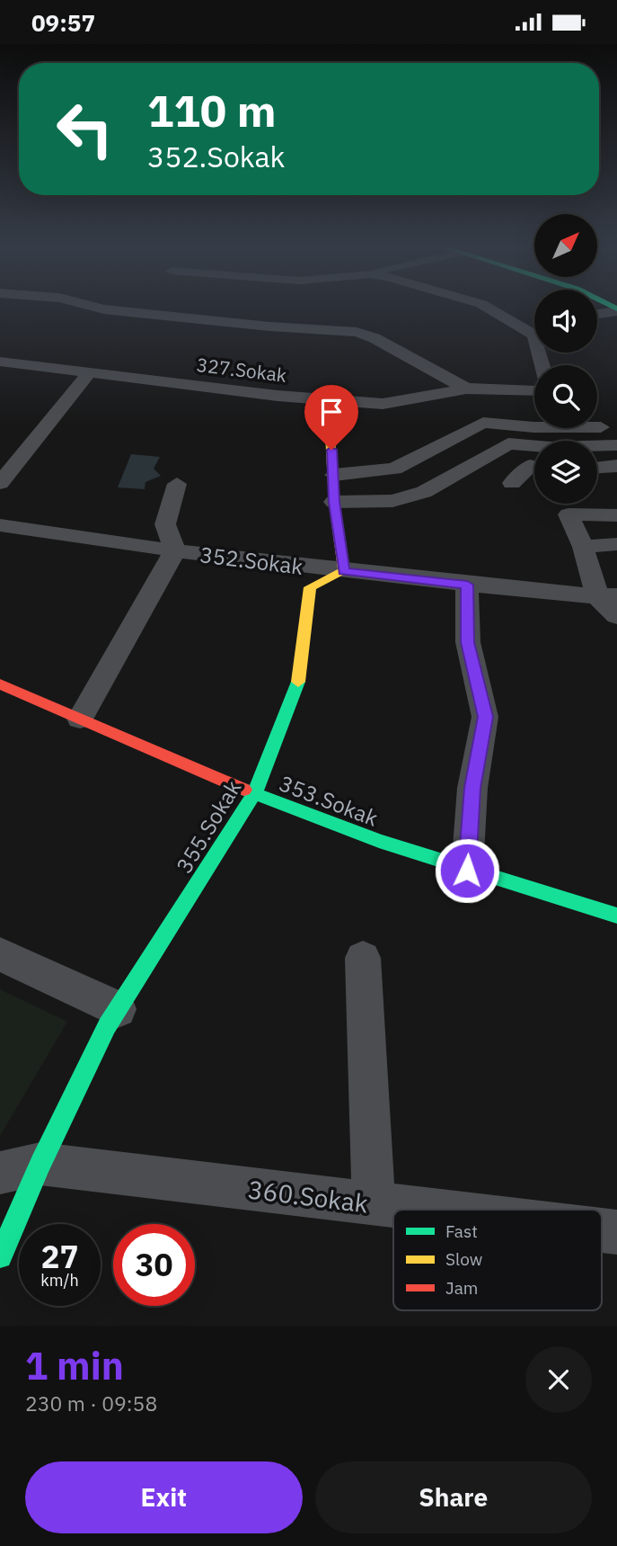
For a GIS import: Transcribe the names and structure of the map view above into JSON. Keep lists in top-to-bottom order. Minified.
{"streets":{"main road":["353.Sokak","355.Sokak"],"street":["327.Sokak","352.Sokak","360.Sokak"]},"crossings":[["352.Sokak","355.Sokak"],["353.Sokak","355.Sokak"],["355.Sokak","360.Sokak"]],"legend":["Fast","Slow","Jam"],"north":"top right","page":{"status":"09:57","turn":["110 m","352.Sokak"],"speed":"27 km/h","limit":"30","heading":["1 min","230 m · 09:58"],"buttons":["Exit","Share"]}}
